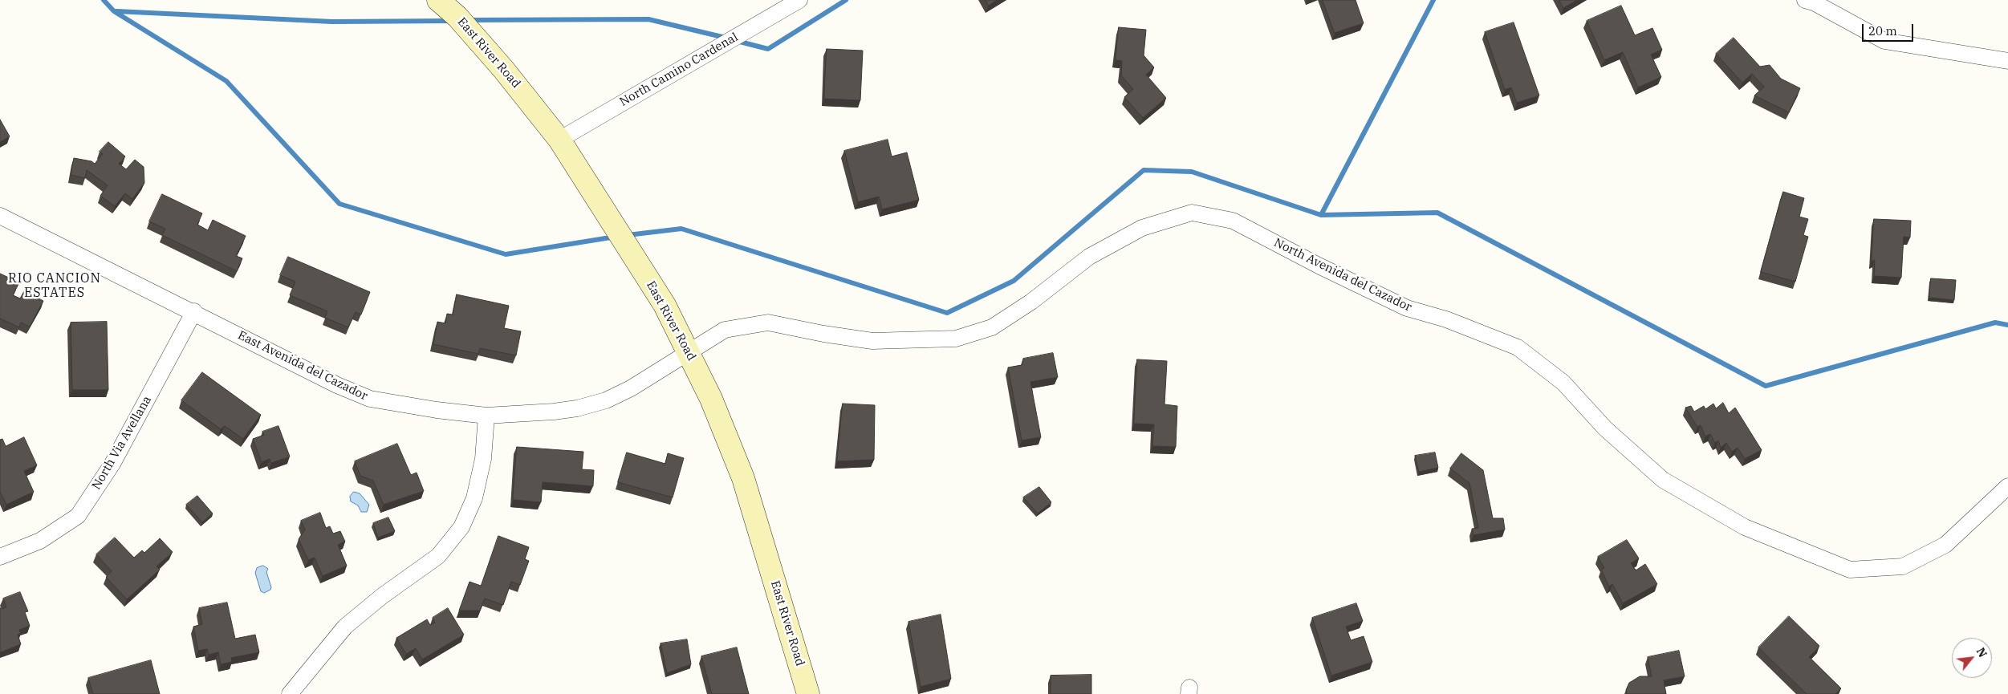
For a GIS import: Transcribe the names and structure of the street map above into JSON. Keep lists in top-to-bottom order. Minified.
{"streets":{"street":["East River Road","North Camino Cardenal","North Avenida del Cazador","East Avenida del Cazador","North Via Avellana"]},"crossings":[["East River Road","North Camino Cardenal"],["East River Road","North Avenida del Cazador"],["East River Road","East Avenida del Cazador"],["North Avenida del Cazador","East Avenida del Cazador"],["East Avenida del Cazador","North Via Avellana"]],"districts":["RIO CANCION ESTATES"],"scale_bar":"20 m","north":"top right"}
